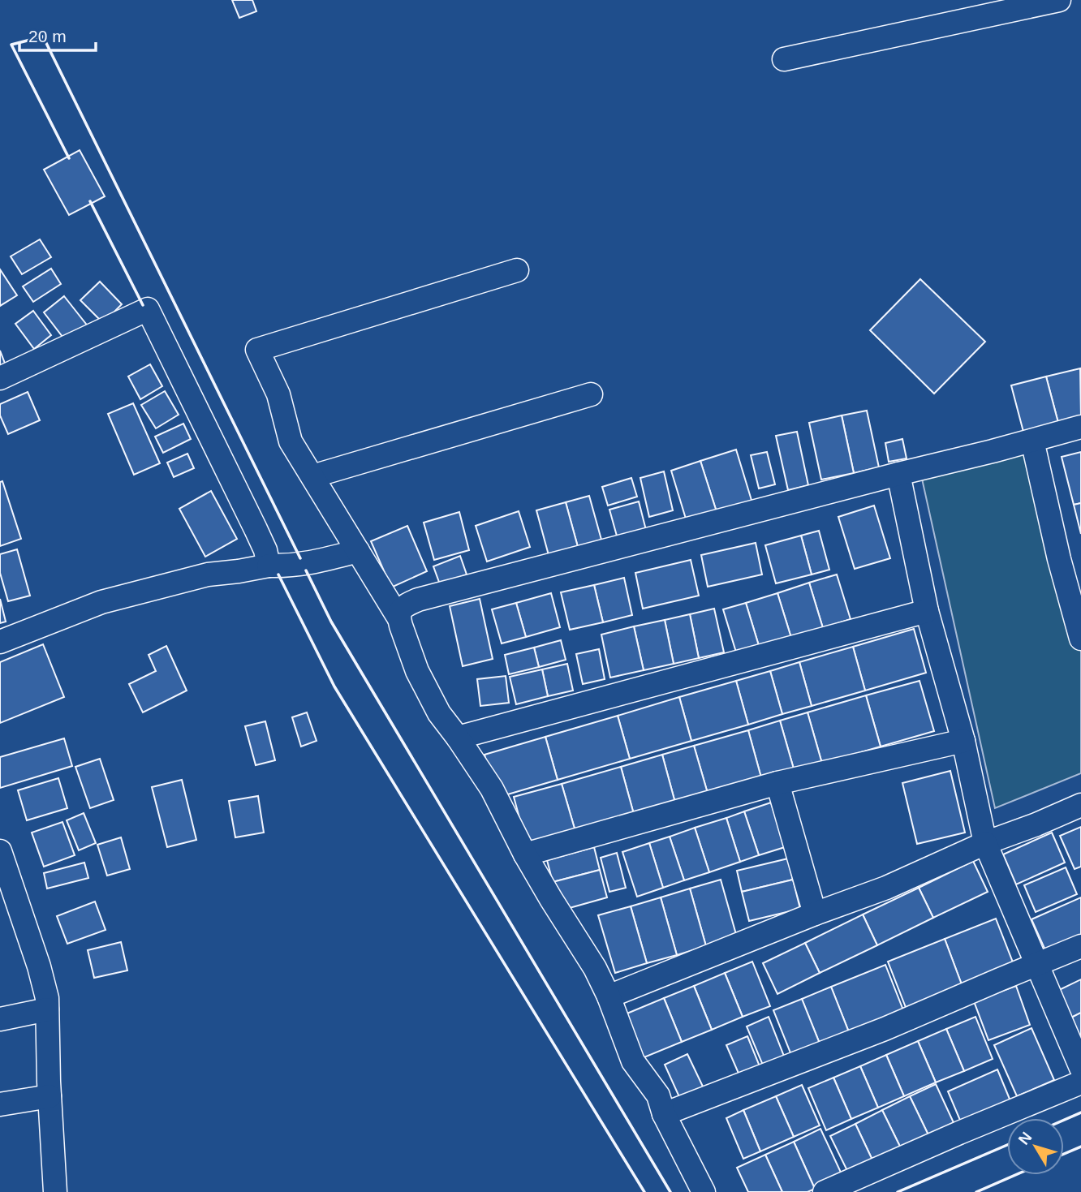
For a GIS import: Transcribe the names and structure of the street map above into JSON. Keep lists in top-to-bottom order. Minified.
{"scale_bar":"20 m","north":"top left"}
